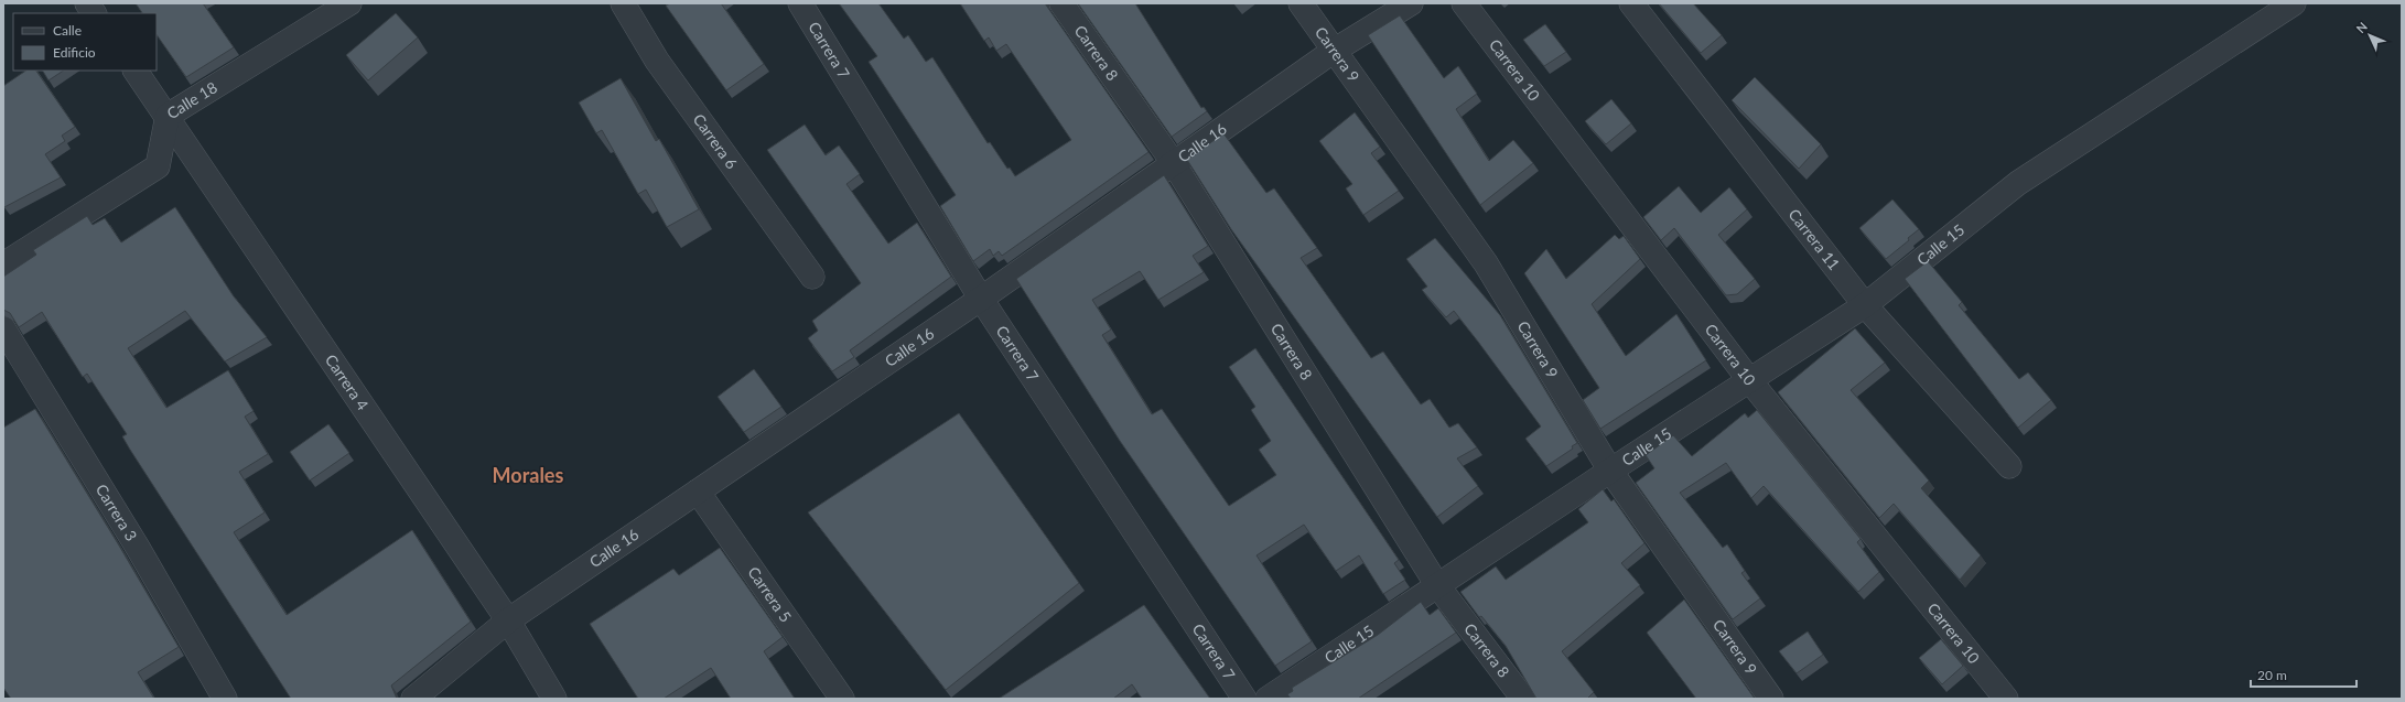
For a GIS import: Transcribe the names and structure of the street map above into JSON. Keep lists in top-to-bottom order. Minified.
{"streets":{"street":["Carrera 7","Carrera 8","Carrera 9","Carrera 10","Calle 18","Carrera 6","Calle 16","Carrera 11","Calle 15","Carrera 4","Carrera 3","Carrera 5"]},"crossings":[["Carrera 7","Calle 16"],["Carrera 8","Calle 16"],["Carrera 8","Calle 15"],["Carrera 9","Calle 16"],["Carrera 9","Calle 15"],["Carrera 10","Calle 15"],["Calle 18","Carrera 4"],["Calle 16","Carrera 4"],["Calle 16","Carrera 5"],["Carrera 11","Calle 15"]],"districts":["Morales"],"legend":["Calle","Edificio"],"scale_bar":"20 m","north":"top left"}
